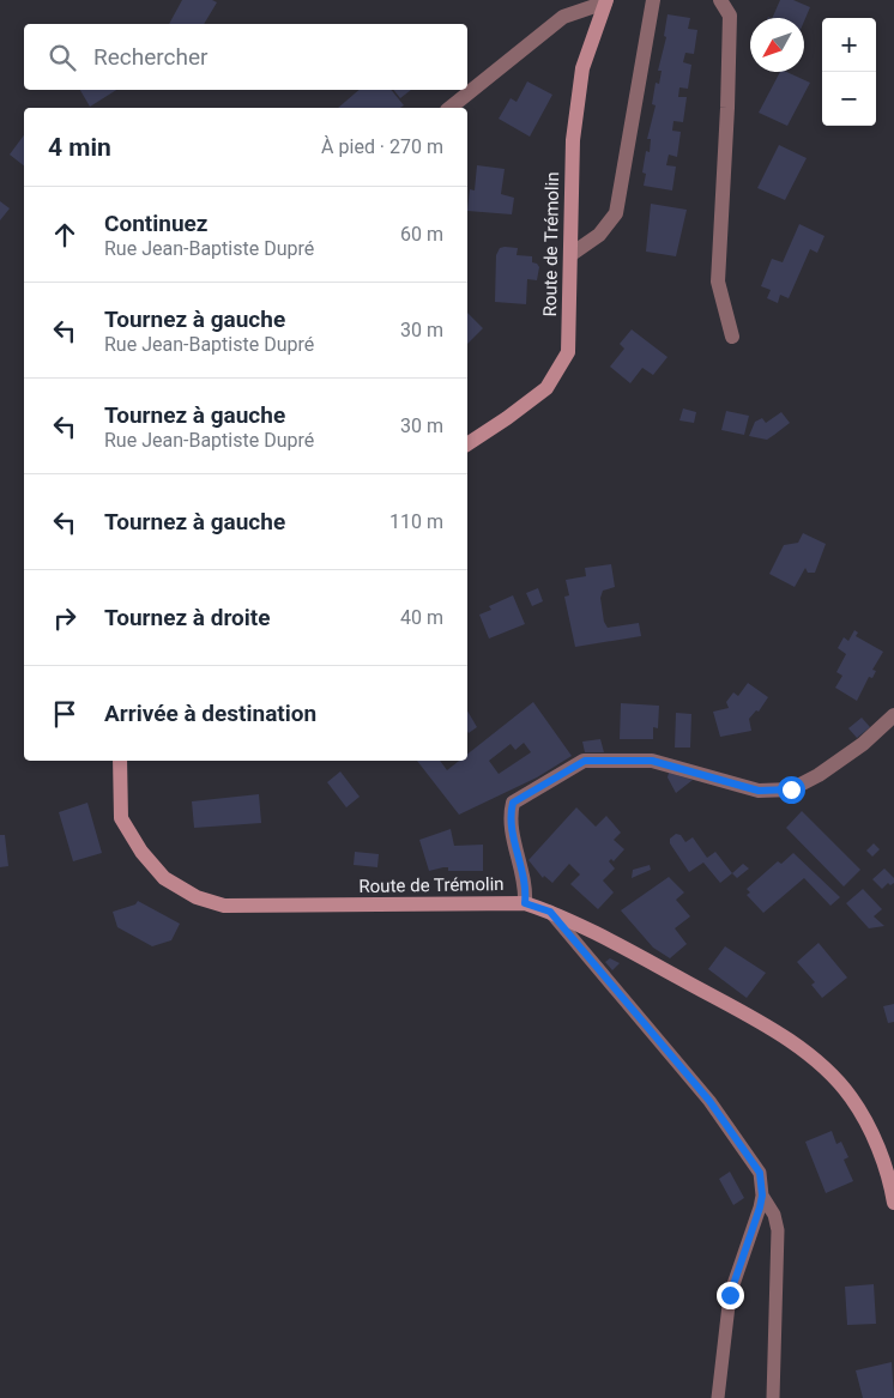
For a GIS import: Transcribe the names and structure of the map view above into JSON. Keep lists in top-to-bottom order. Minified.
{"streets":{"street":["Route de Trémolin"]},"north":"bottom left","page":{"map_buttons":["+","−"],"search":"Rechercher","heading":["4 min","À pied · 270 m"],"list":[["Continuez","Rue Jean-Baptiste Dupré","60 m"],["Tournez à gauche","Rue Jean-Baptiste Dupré","30 m"],["Tournez à gauche","Rue Jean-Baptiste Dupré","30 m"],["Tournez à gauche","110 m"],["Tournez à droite","40 m"],"Arrivée à destination"]}}
